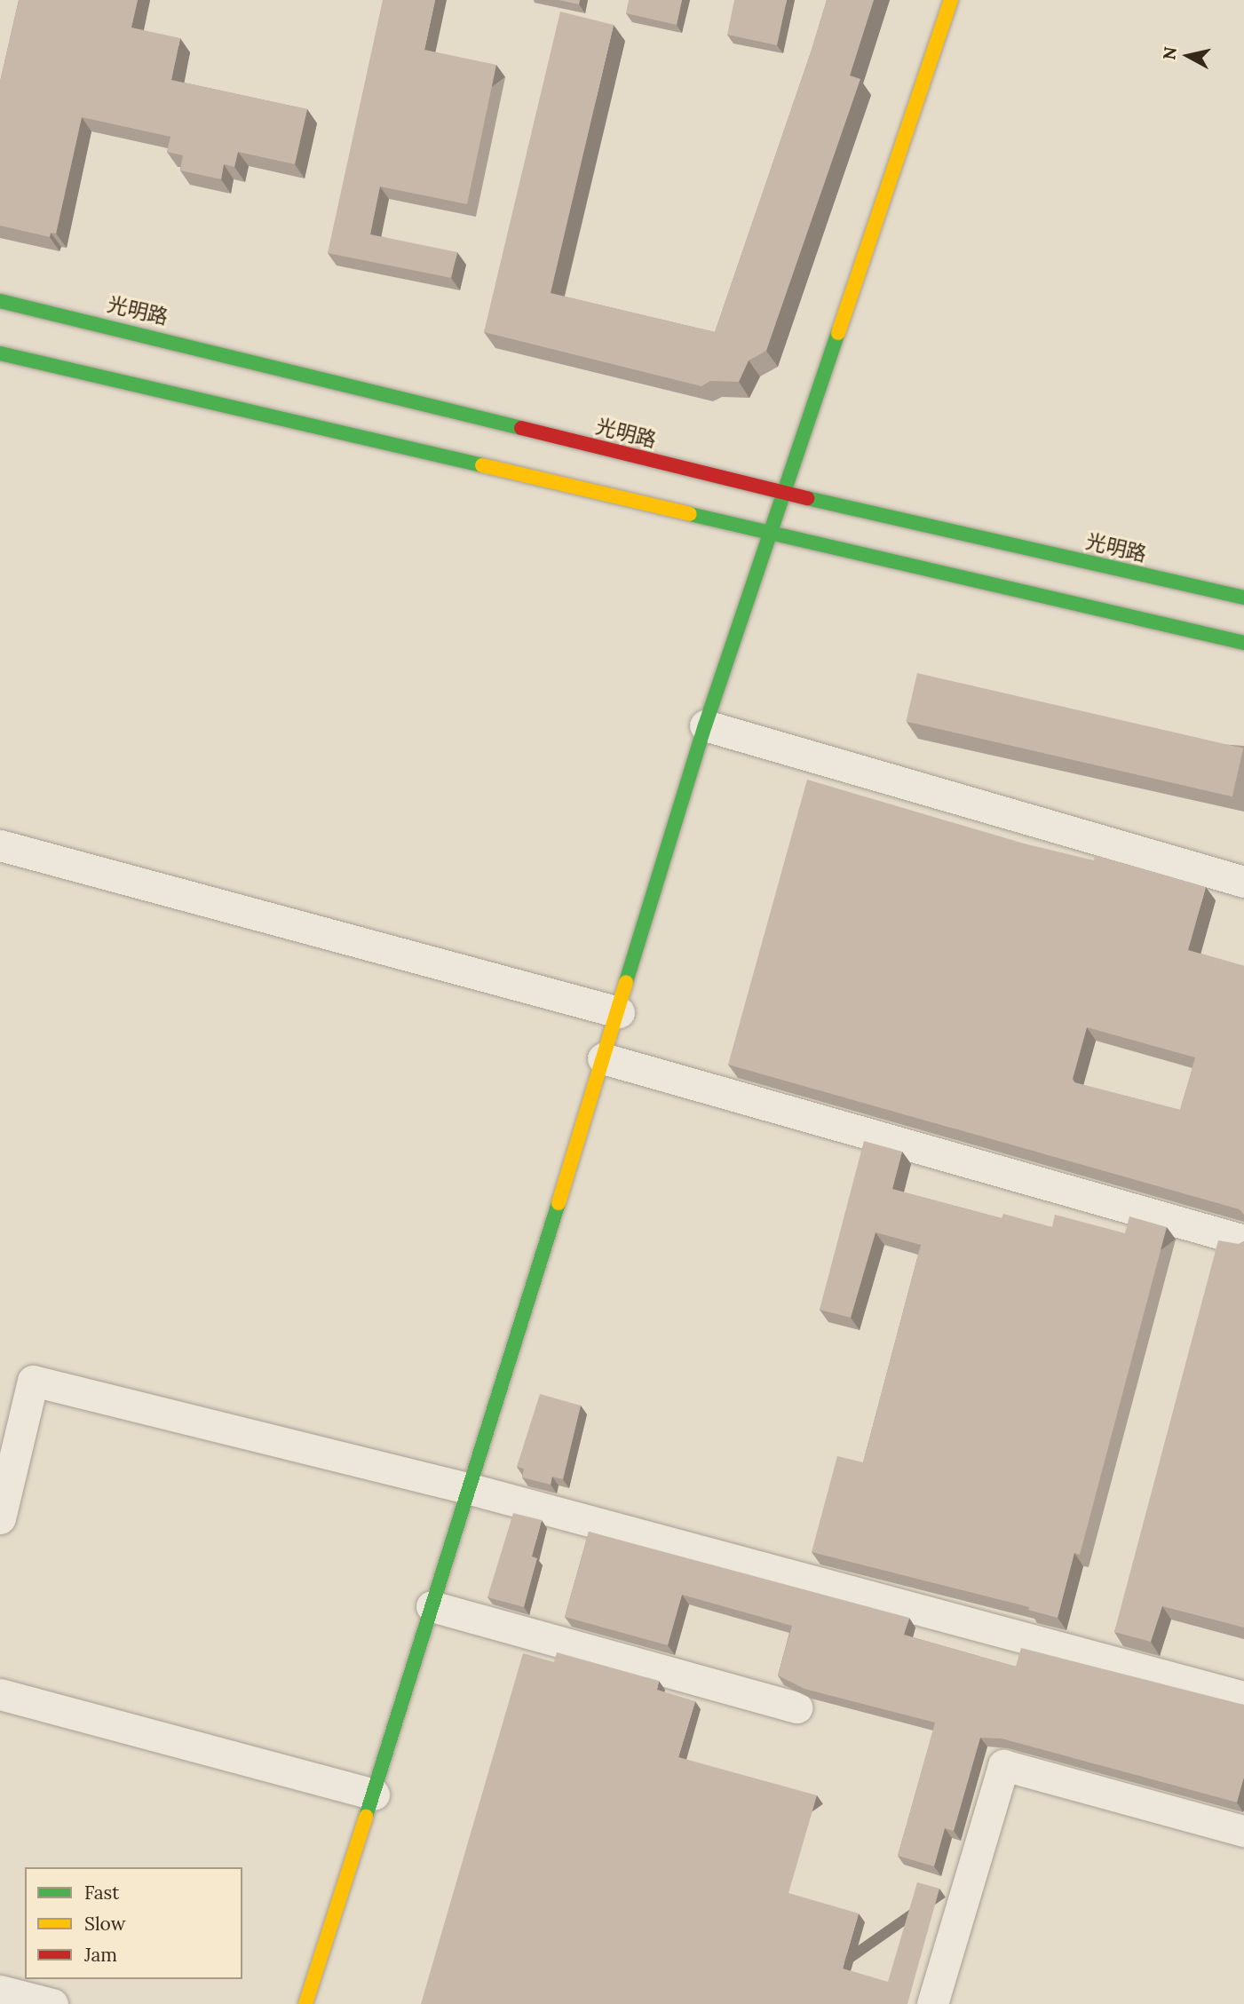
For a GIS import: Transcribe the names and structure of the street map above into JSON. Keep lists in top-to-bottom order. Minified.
{"streets":{"main road":["光明路"]},"legend":["Fast","Slow","Jam"],"north":"left"}
